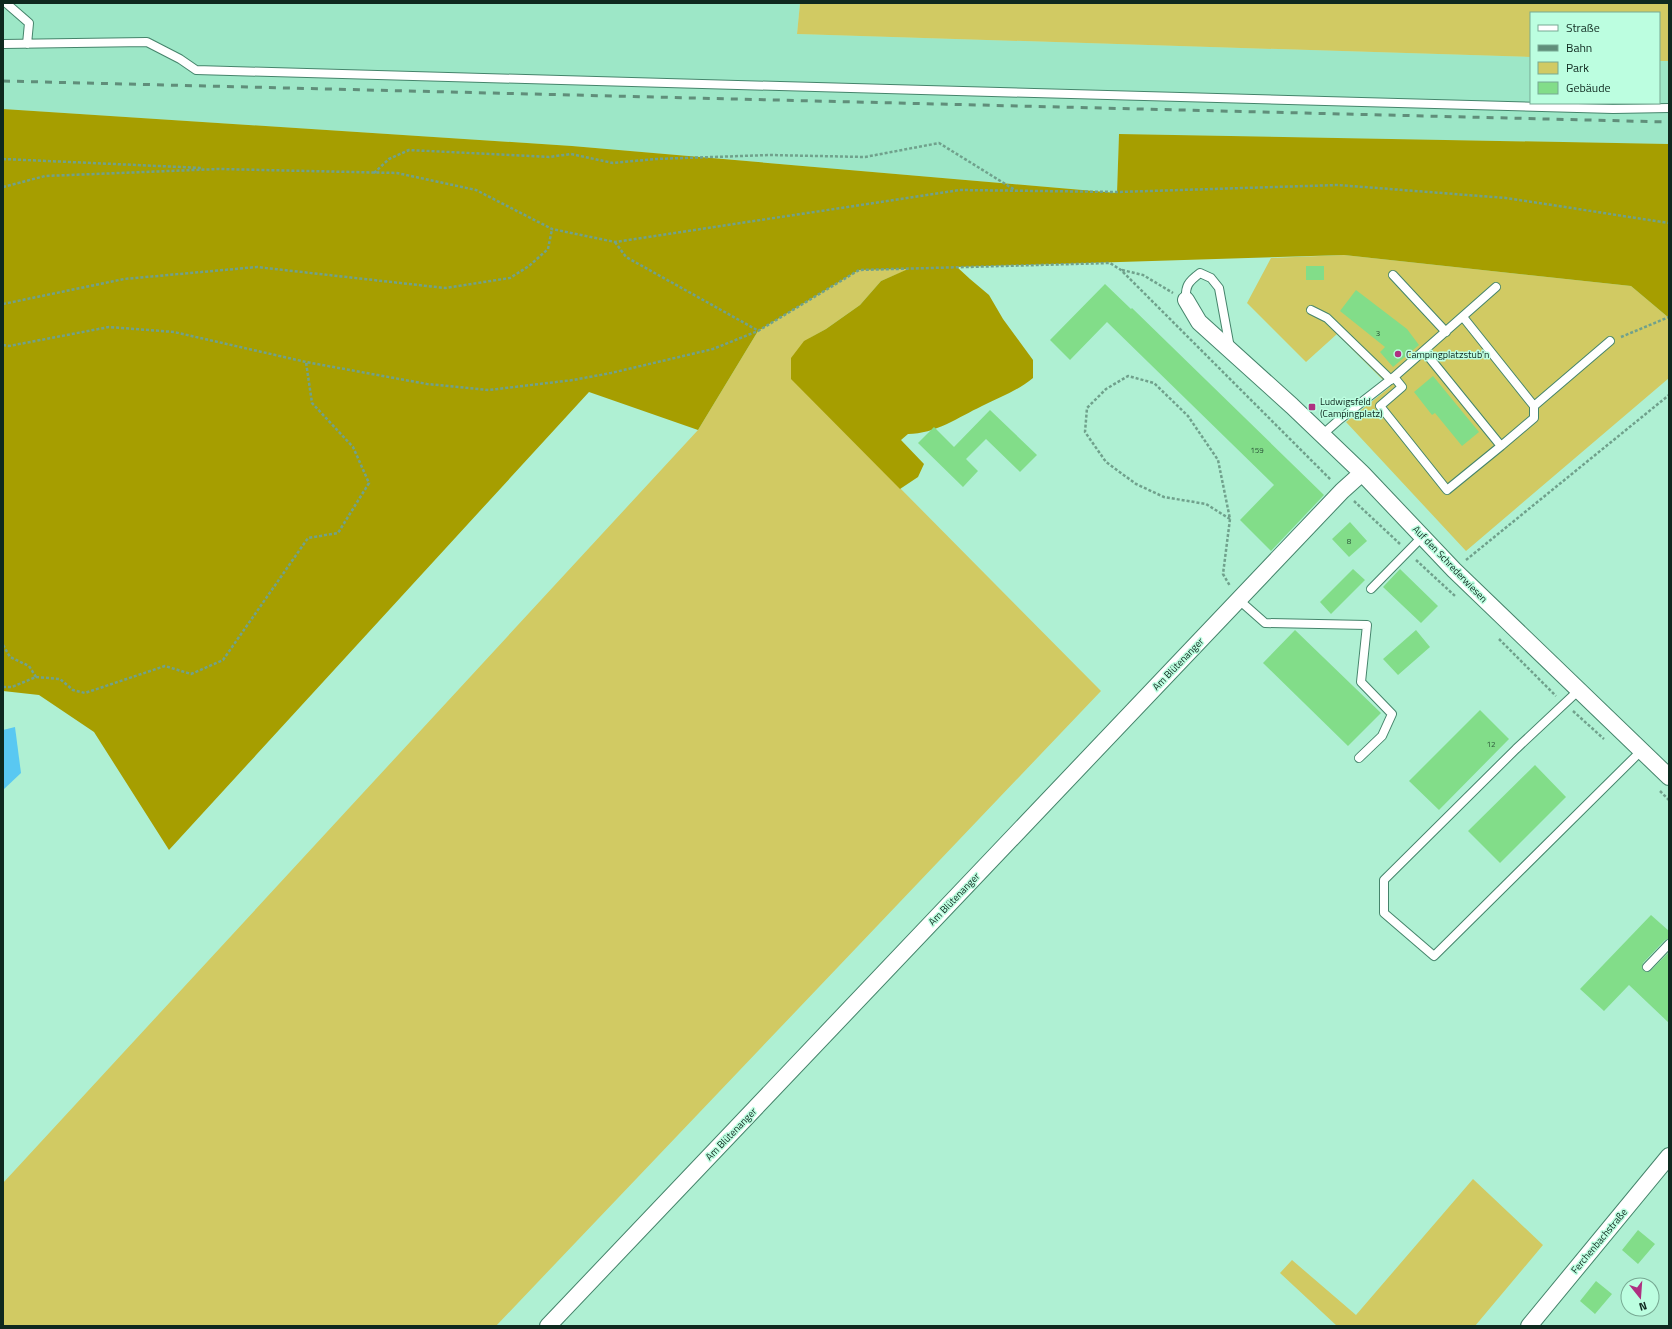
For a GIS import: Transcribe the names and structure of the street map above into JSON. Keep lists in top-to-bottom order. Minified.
{"streets":{"street":["Auf den Schrederwiesen","Am Blütenanger","Ferchenbachstraße"]},"crossings":[["Auf den Schrederwiesen","Am Blütenanger"]],"places":{"other":["Campingplatzstub'n"],"transit":["Ludwigsfeld (Campingplatz)"]},"house_numbers":["3","159","8","12"],"legend":["Straße","Bahn","Park","Gebäude"],"north":"bottom"}
